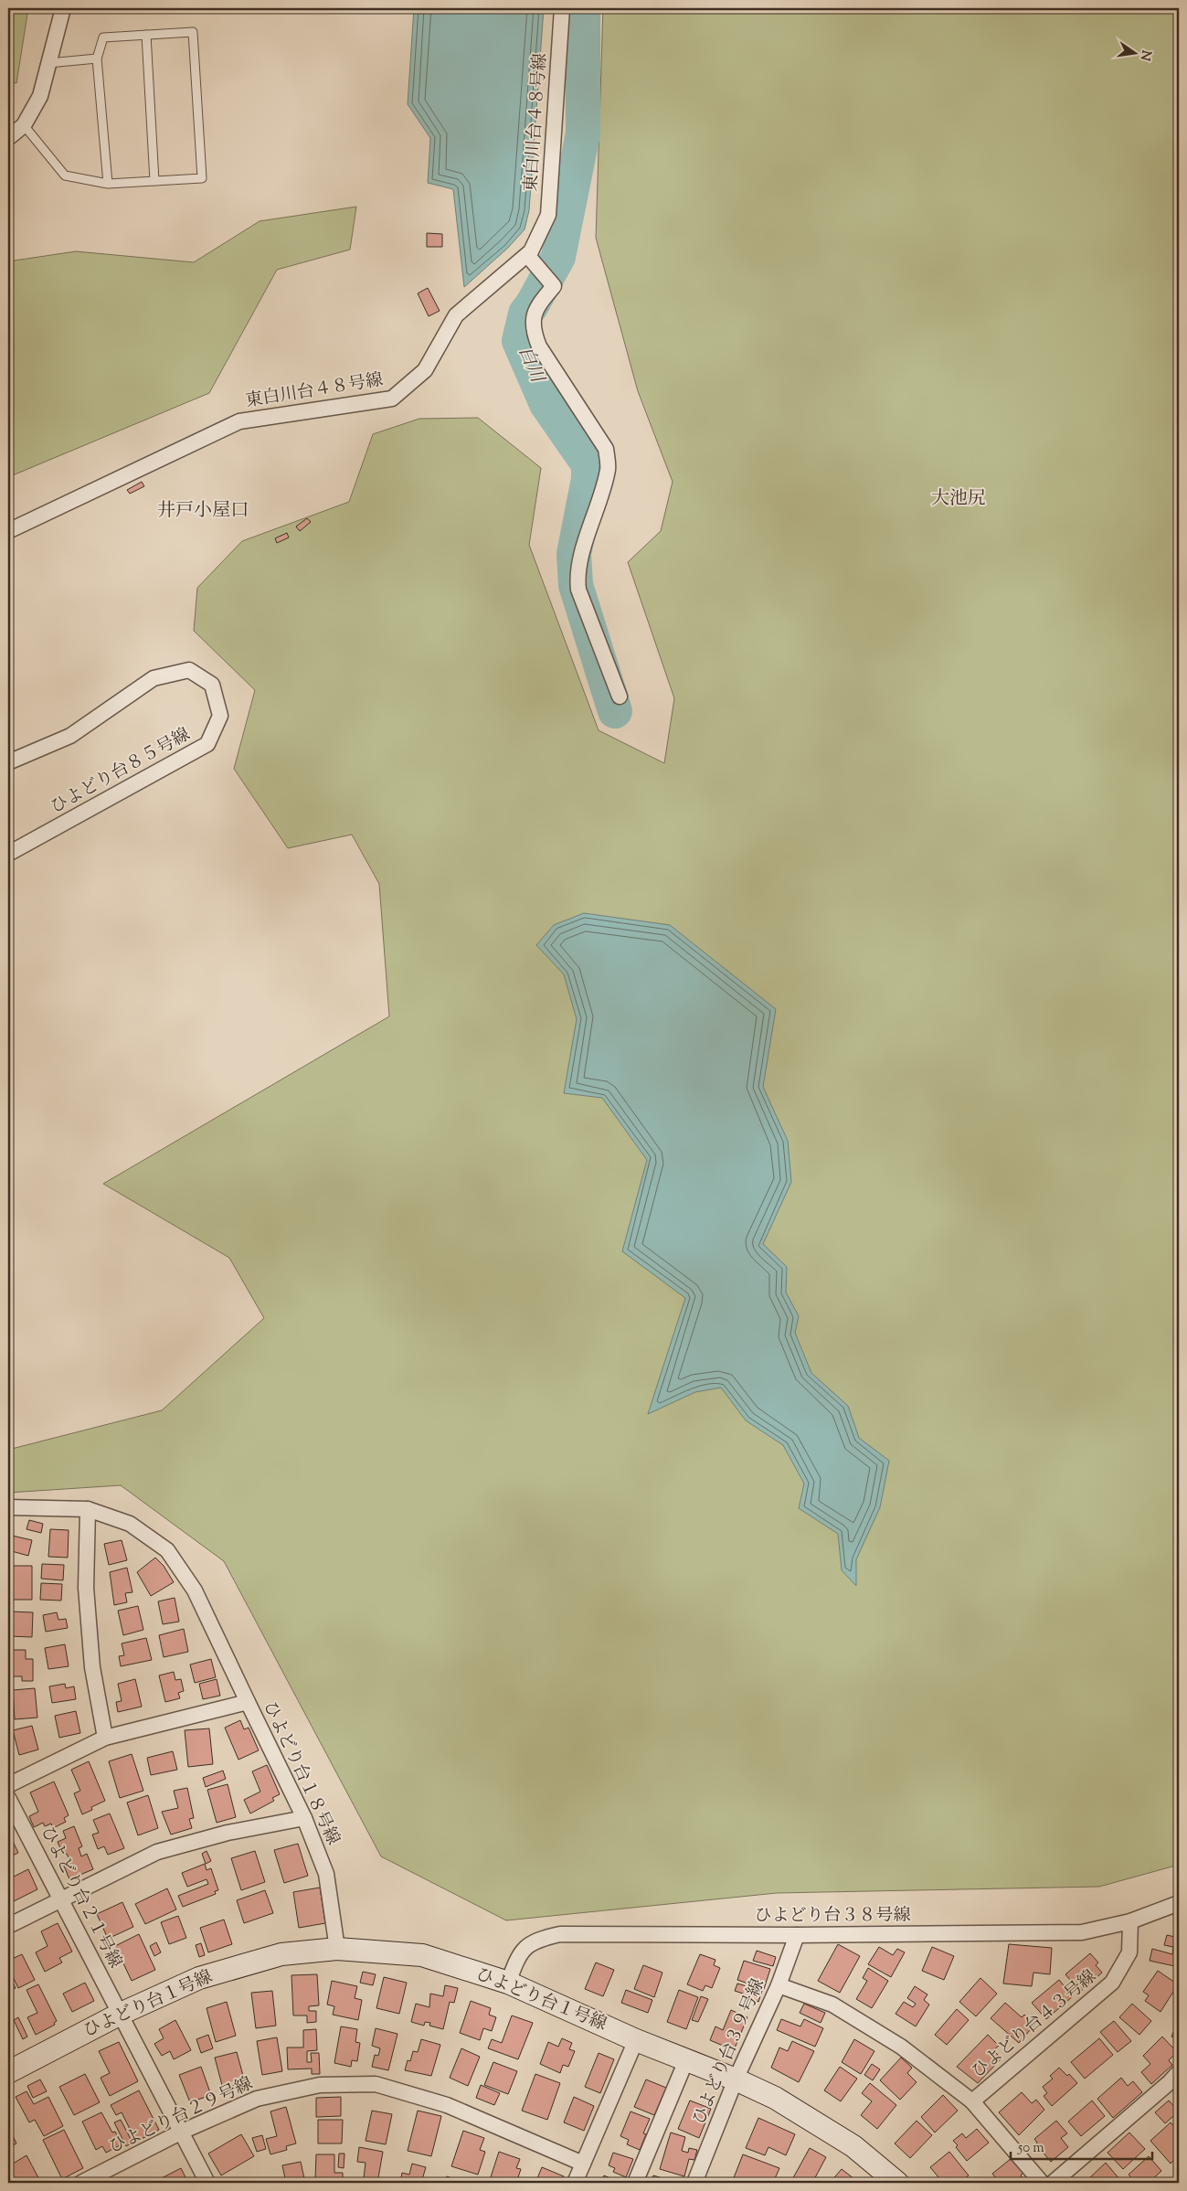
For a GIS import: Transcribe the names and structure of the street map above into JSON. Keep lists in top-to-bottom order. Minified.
{"streets":{"street":["東白川台４８号線","ひよどり台８５号線","ひよどり台１８号線","ひよどり台２１号線","ひよどり台３８号線","ひよどり台１号線","ひよどり台４３号線","ひよどり台３９号線","ひよどり台２９号線"]},"crossings":[["ひよどり台１８号線","ひよどり台１号線"],["ひよどり台２１号線","ひよどり台１号線"],["ひよどり台２１号線","ひよどり台２９号線"],["ひよどり台３８号線","ひよどり台１号線"],["ひよどり台３８号線","ひよどり台４３号線"],["ひよどり台３８号線","ひよどり台３９号線"],["ひよどり台１号線","ひよどり台３９号線"]],"districts":["大池尻","井戸小屋口"],"water":["白川"],"scale_bar":"50 m","north":"right"}
